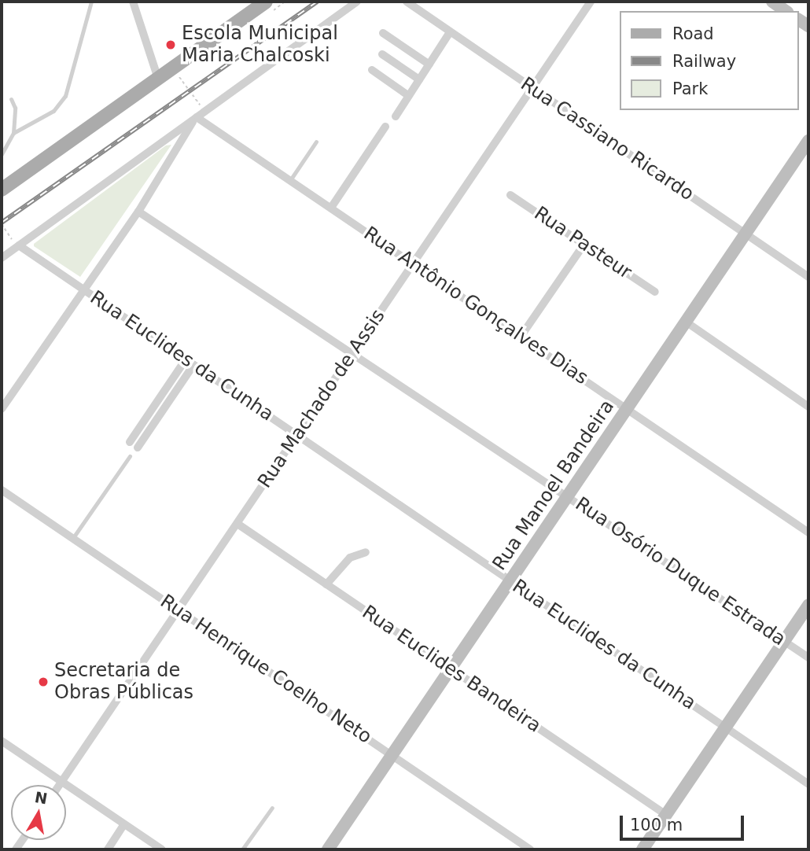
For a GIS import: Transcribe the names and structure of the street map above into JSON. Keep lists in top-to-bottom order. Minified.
{"streets":{"street":["Rua Cassiano Ricardo","Rua Pasteur","Rua Antônio Gonçalves Dias","Rua Euclides da Cunha","Rua Machado de Assis","Rua Manoel Bandeira","Rua Osório Duque Estrada","Rua Henrique Coelho Neto","Rua Euclides Bandeira"]},"crossings":[["Rua Cassiano Ricardo","Rua Machado de Assis"],["Rua Cassiano Ricardo","Rua Manoel Bandeira"],["Rua Antônio Gonçalves Dias","Rua Machado de Assis"],["Rua Antônio Gonçalves Dias","Rua Manoel Bandeira"],["Rua Euclides da Cunha","Rua Machado de Assis"],["Rua Euclides da Cunha","Rua Manoel Bandeira"],["Rua Machado de Assis","Rua Osório Duque Estrada"],["Rua Machado de Assis","Rua Henrique Coelho Neto"],["Rua Machado de Assis","Rua Euclides Bandeira"],["Rua Manoel Bandeira","Rua Osório Duque Estrada"],["Rua Manoel Bandeira","Rua Henrique Coelho Neto"],["Rua Manoel Bandeira","Rua Euclides Bandeira"]],"places":["Escola Municipal Maria Chalcoski","Secretaria de Obras Públicas"],"legend":["Road","Railway","Park"],"scale_bar":"100 m","north":"top"}
